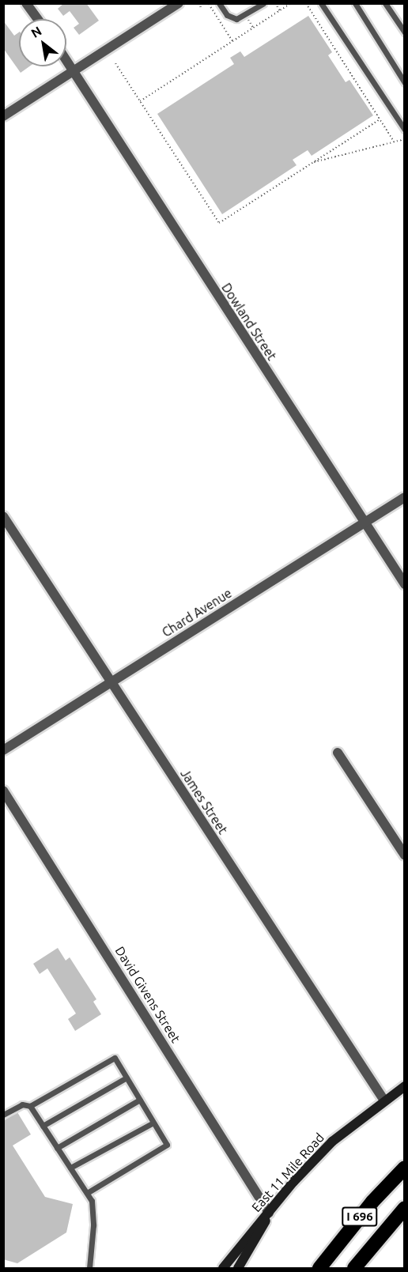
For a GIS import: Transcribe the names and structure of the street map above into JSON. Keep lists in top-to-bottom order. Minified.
{"streets":{"highway":["I 696"],"main road":["East 11 Mile Road"],"street":["Dowland Street","Chard Avenue","James Street","David Givens Street"]},"crossings":[["Dowland Street","Chard Avenue"],["Chard Avenue","James Street"],["James Street","East 11 Mile Road"],["David Givens Street","East 11 Mile Road"]],"north":"top left"}
